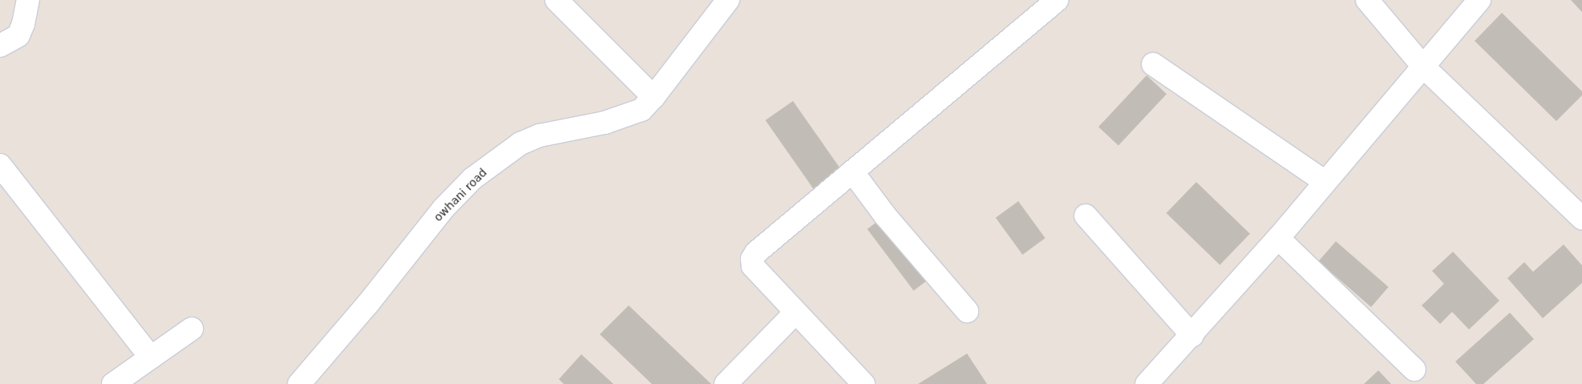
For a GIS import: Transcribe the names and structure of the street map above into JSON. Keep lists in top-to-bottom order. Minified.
{"streets":{"street":["owhani road"]}}
